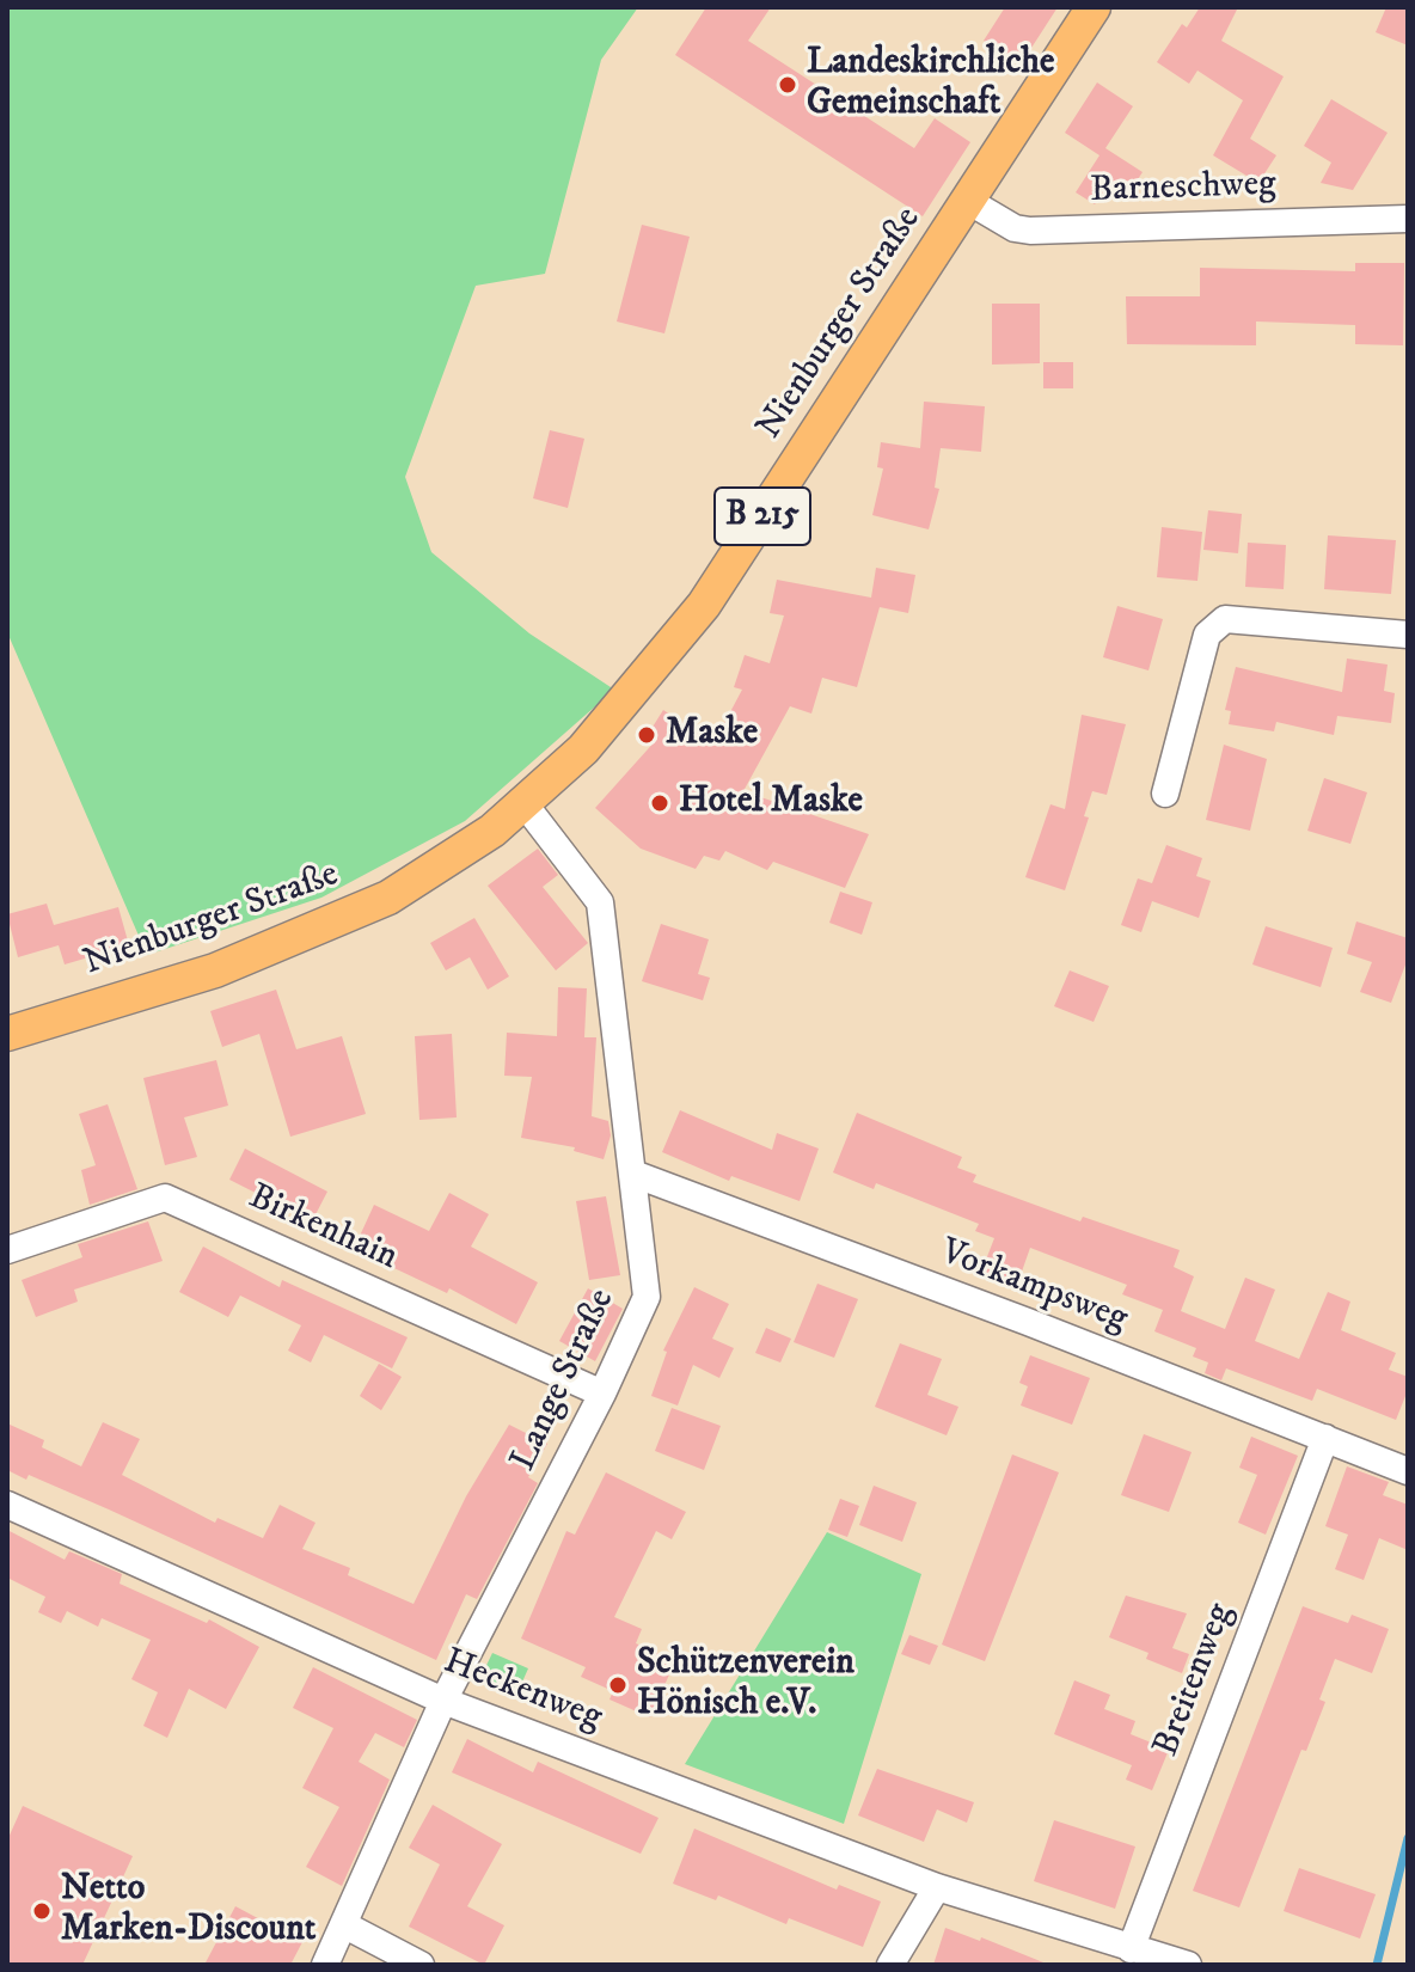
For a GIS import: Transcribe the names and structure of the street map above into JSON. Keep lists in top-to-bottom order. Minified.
{"streets":{"main road":["Nienburger Straße","B 215"],"street":["Barneschweg","Birkenhain","Vorkampsweg","Lange Straße","Breitenweg","Heckenweg"]},"crossings":[["Barneschweg","Nienburger Straße"],["Nienburger Straße","Lange Straße"],["Birkenhain","Lange Straße"],["Vorkampsweg","Lange Straße"],["Vorkampsweg","Breitenweg"],["Lange Straße","Heckenweg"],["Breitenweg","Heckenweg"]],"places":["Landeskirchliche Gemeinschaft","Maske","Hotel Maske","Schützenverein Hönisch e.V.","Netto Marken-Discount"]}
